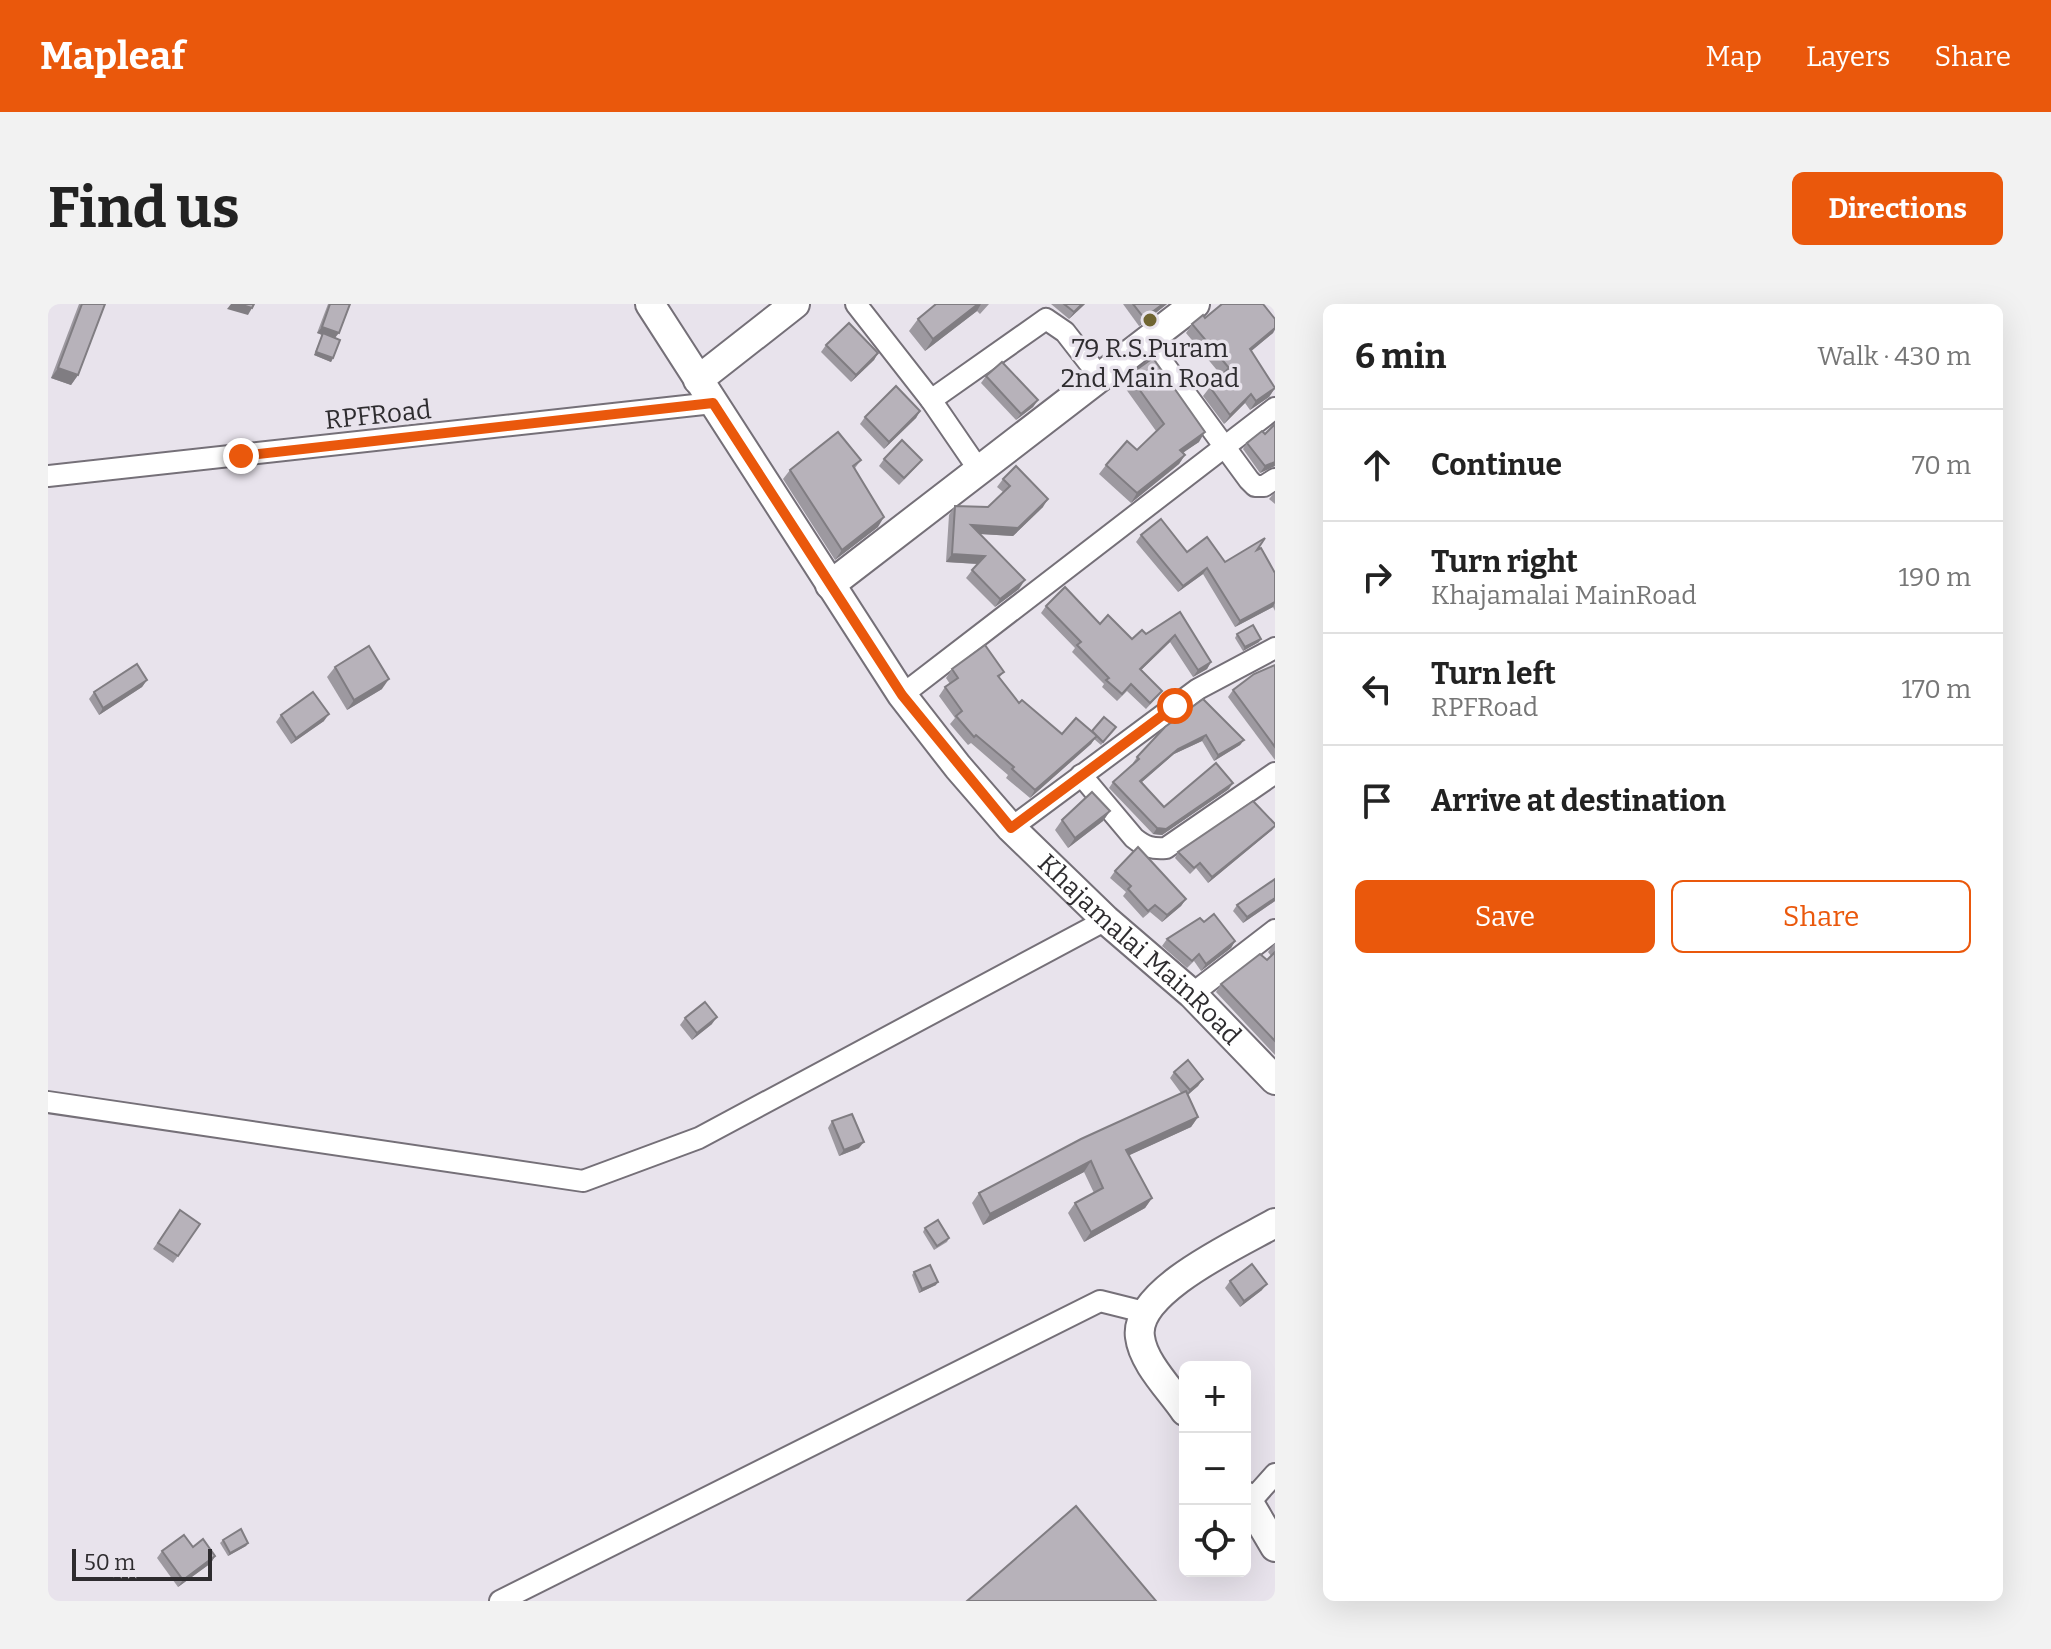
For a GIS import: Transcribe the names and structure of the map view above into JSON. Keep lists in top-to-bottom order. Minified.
{"streets":{"main road":["Khajamalai MainRoad"],"street":["RPFRoad"]},"crossings":[["RPFRoad","Khajamalai MainRoad"]],"places":["79 R.S.Puram 2nd Main Road"],"scale_bar":"50 m","page":{"header":"Mapleaf","nav":["Map","Layers","Share"],"buttons":["Directions",["Save","Share"]],"title":"Find us","heading":["6 min","Walk · 430 m"],"list":[["Continue","70 m"],["Turn right","Khajamalai MainRoad","190 m"],["Turn left","RPFRoad","170 m"],"Arrive at destination"],"map_buttons":["+","−"],"scale":"50 m"}}
